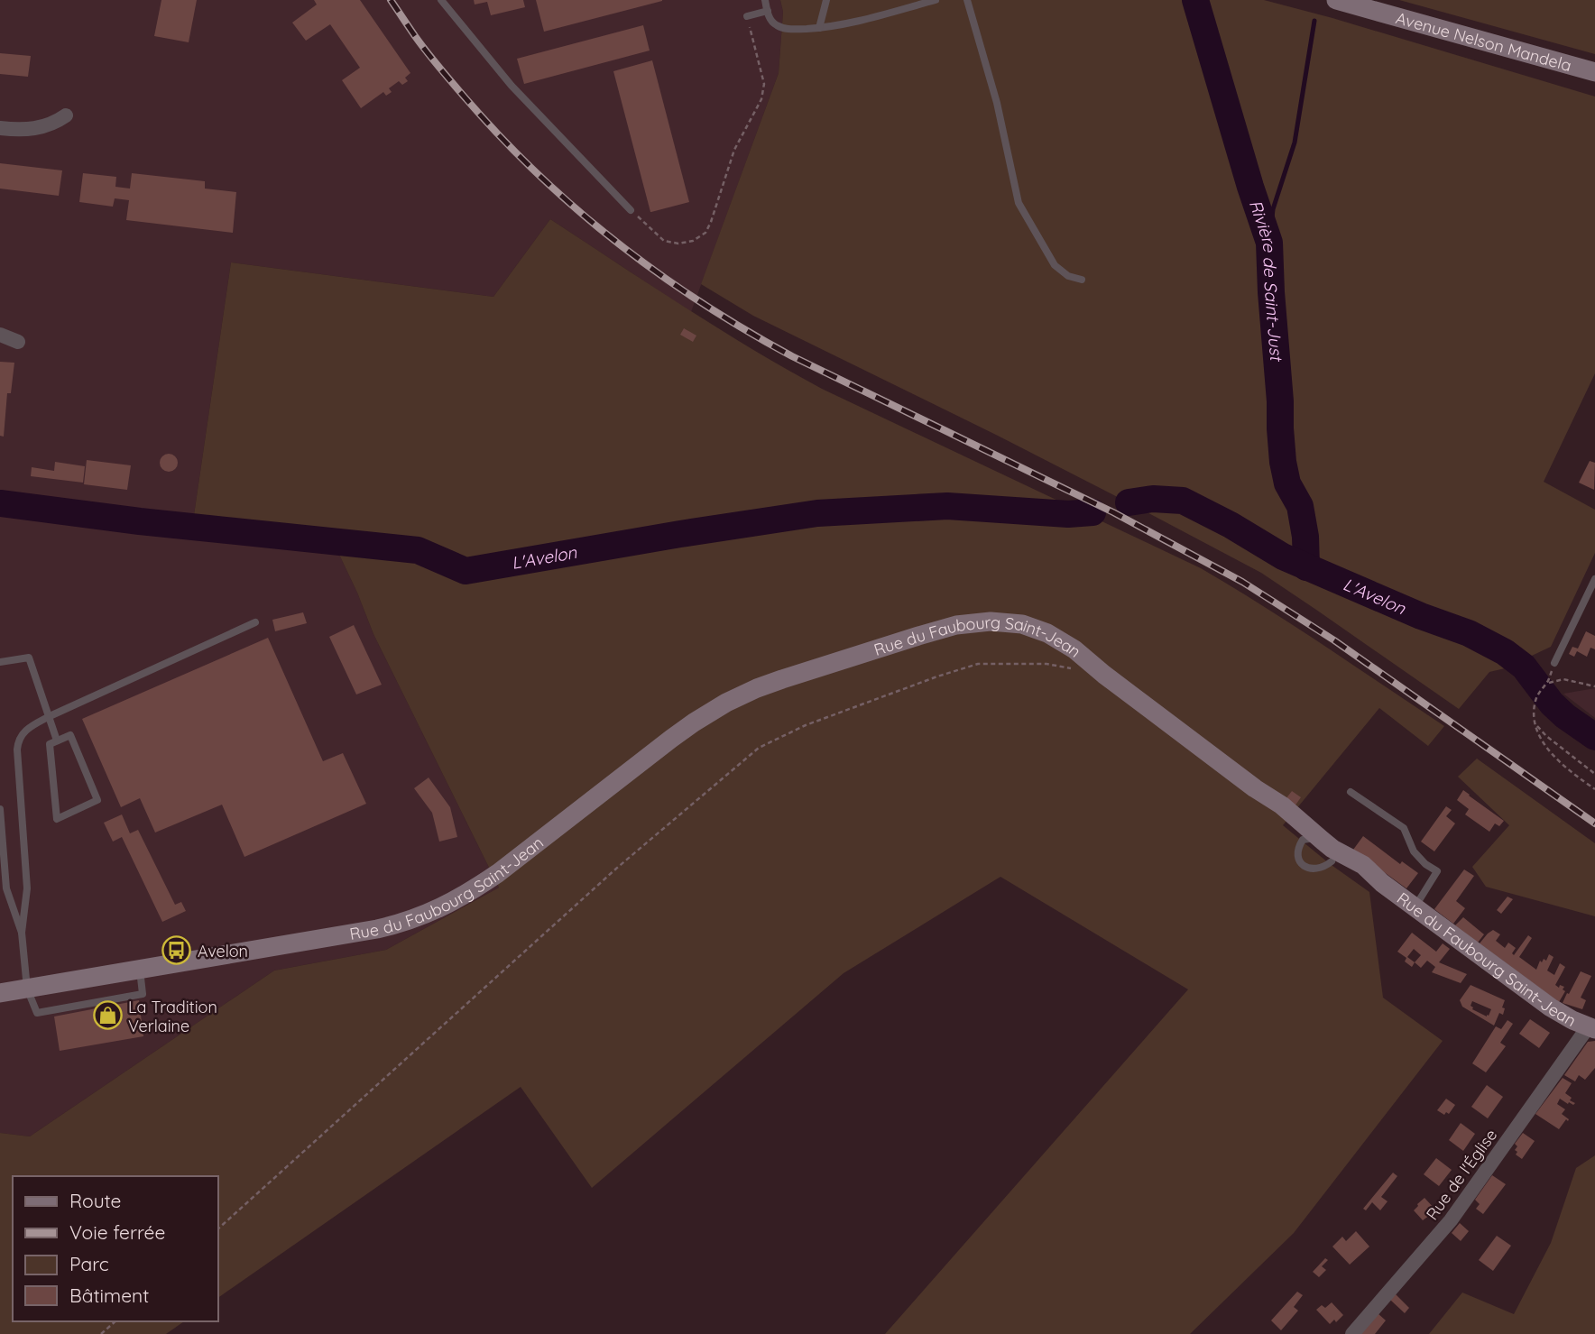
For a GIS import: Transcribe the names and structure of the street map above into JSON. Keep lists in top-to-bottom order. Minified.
{"streets":{"main road":["Avenue Nelson Mandela","Rue du Faubourg Saint-Jean"],"street":["Rue de l'Église"]},"crossings":[["Rue du Faubourg Saint-Jean","Rue de l'Église"]],"water":["Rivière de Saint-Just","L'Avelon"],"places":{"bus stop":["Avelon"],"shop":["La Tradition Verlaine"]},"legend":["Route","Voie ferrée","Parc","Bâtiment"]}
